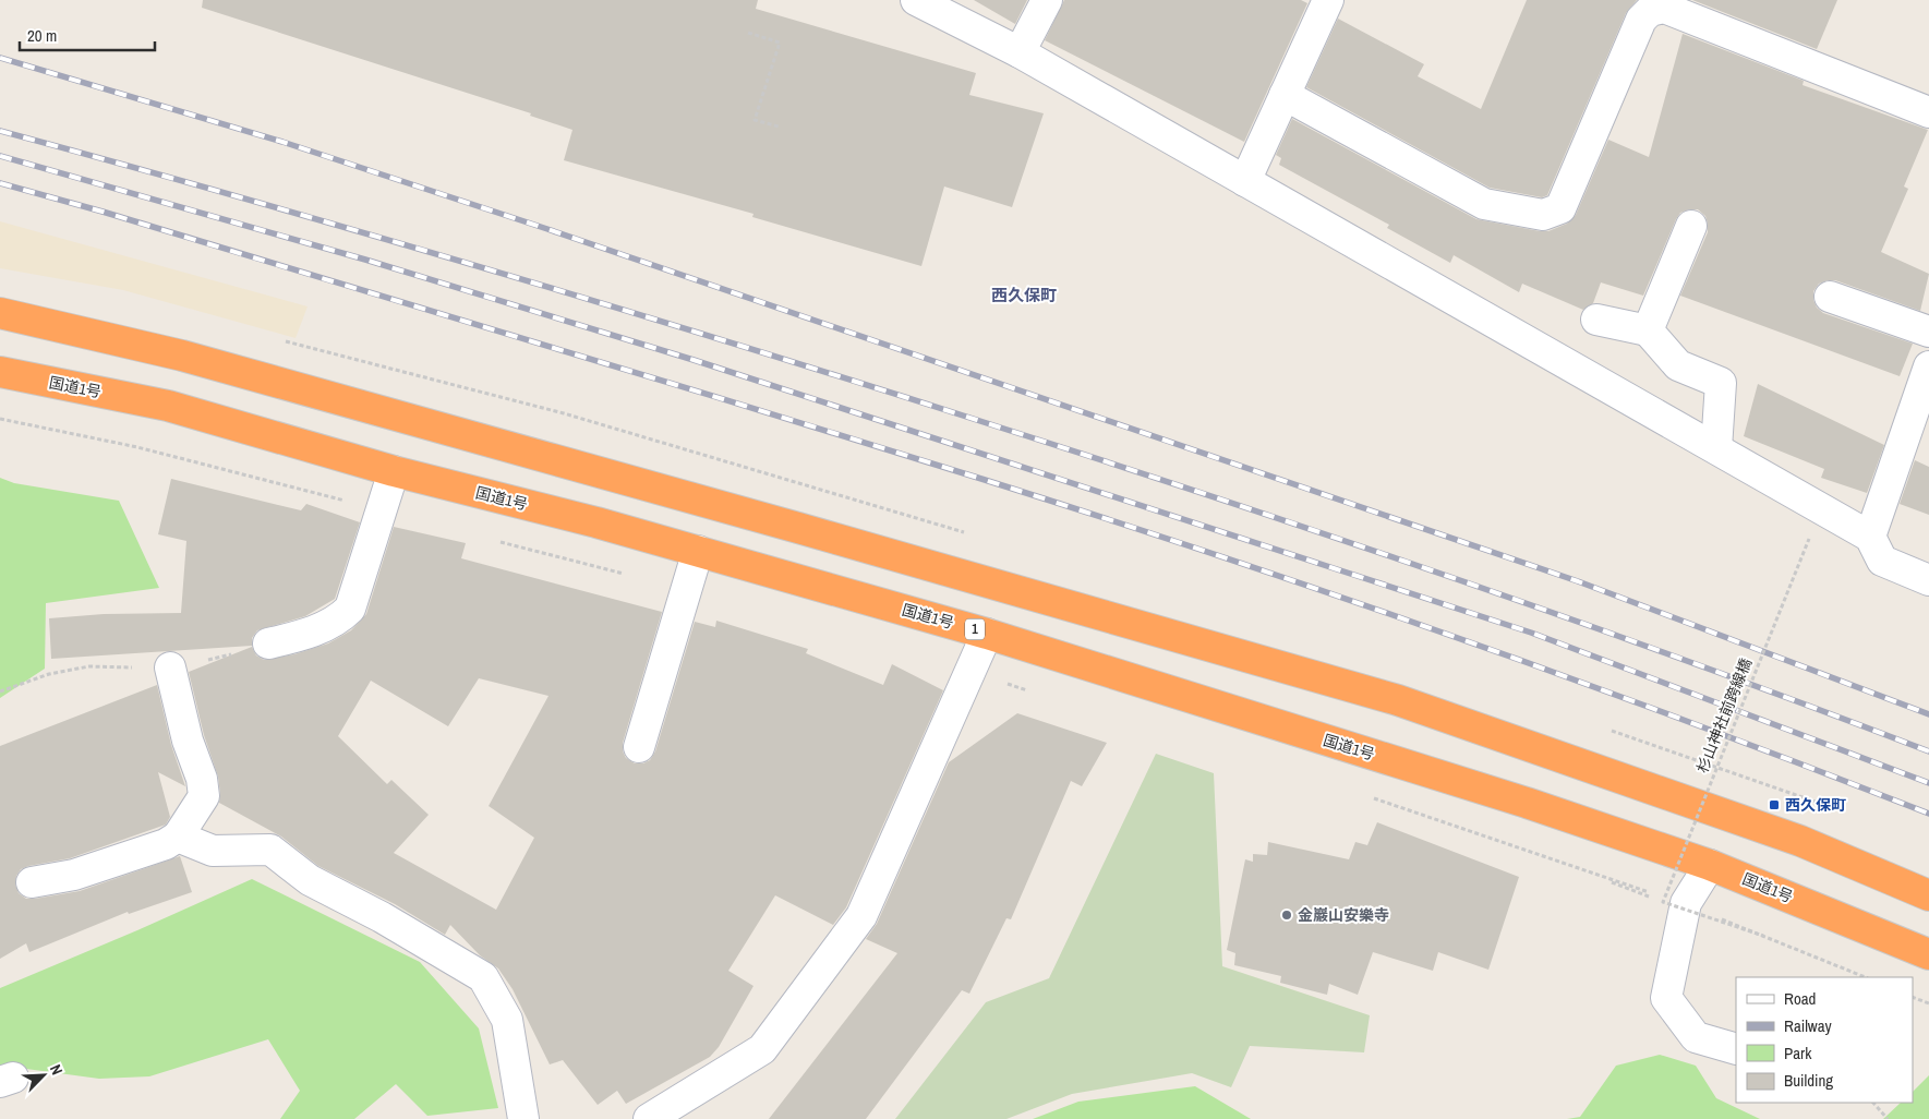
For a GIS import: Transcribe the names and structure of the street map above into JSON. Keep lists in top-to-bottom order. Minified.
{"streets":{"highway":["国道1号","1"],"path":["杉山神社前跨線橋"]},"districts":["西久保町"],"places":{"transit":["西久保町"],"other":["金巖山安樂寺"]},"legend":["Road","Railway","Park","Building"],"scale_bar":"20 m","north":"top right"}
